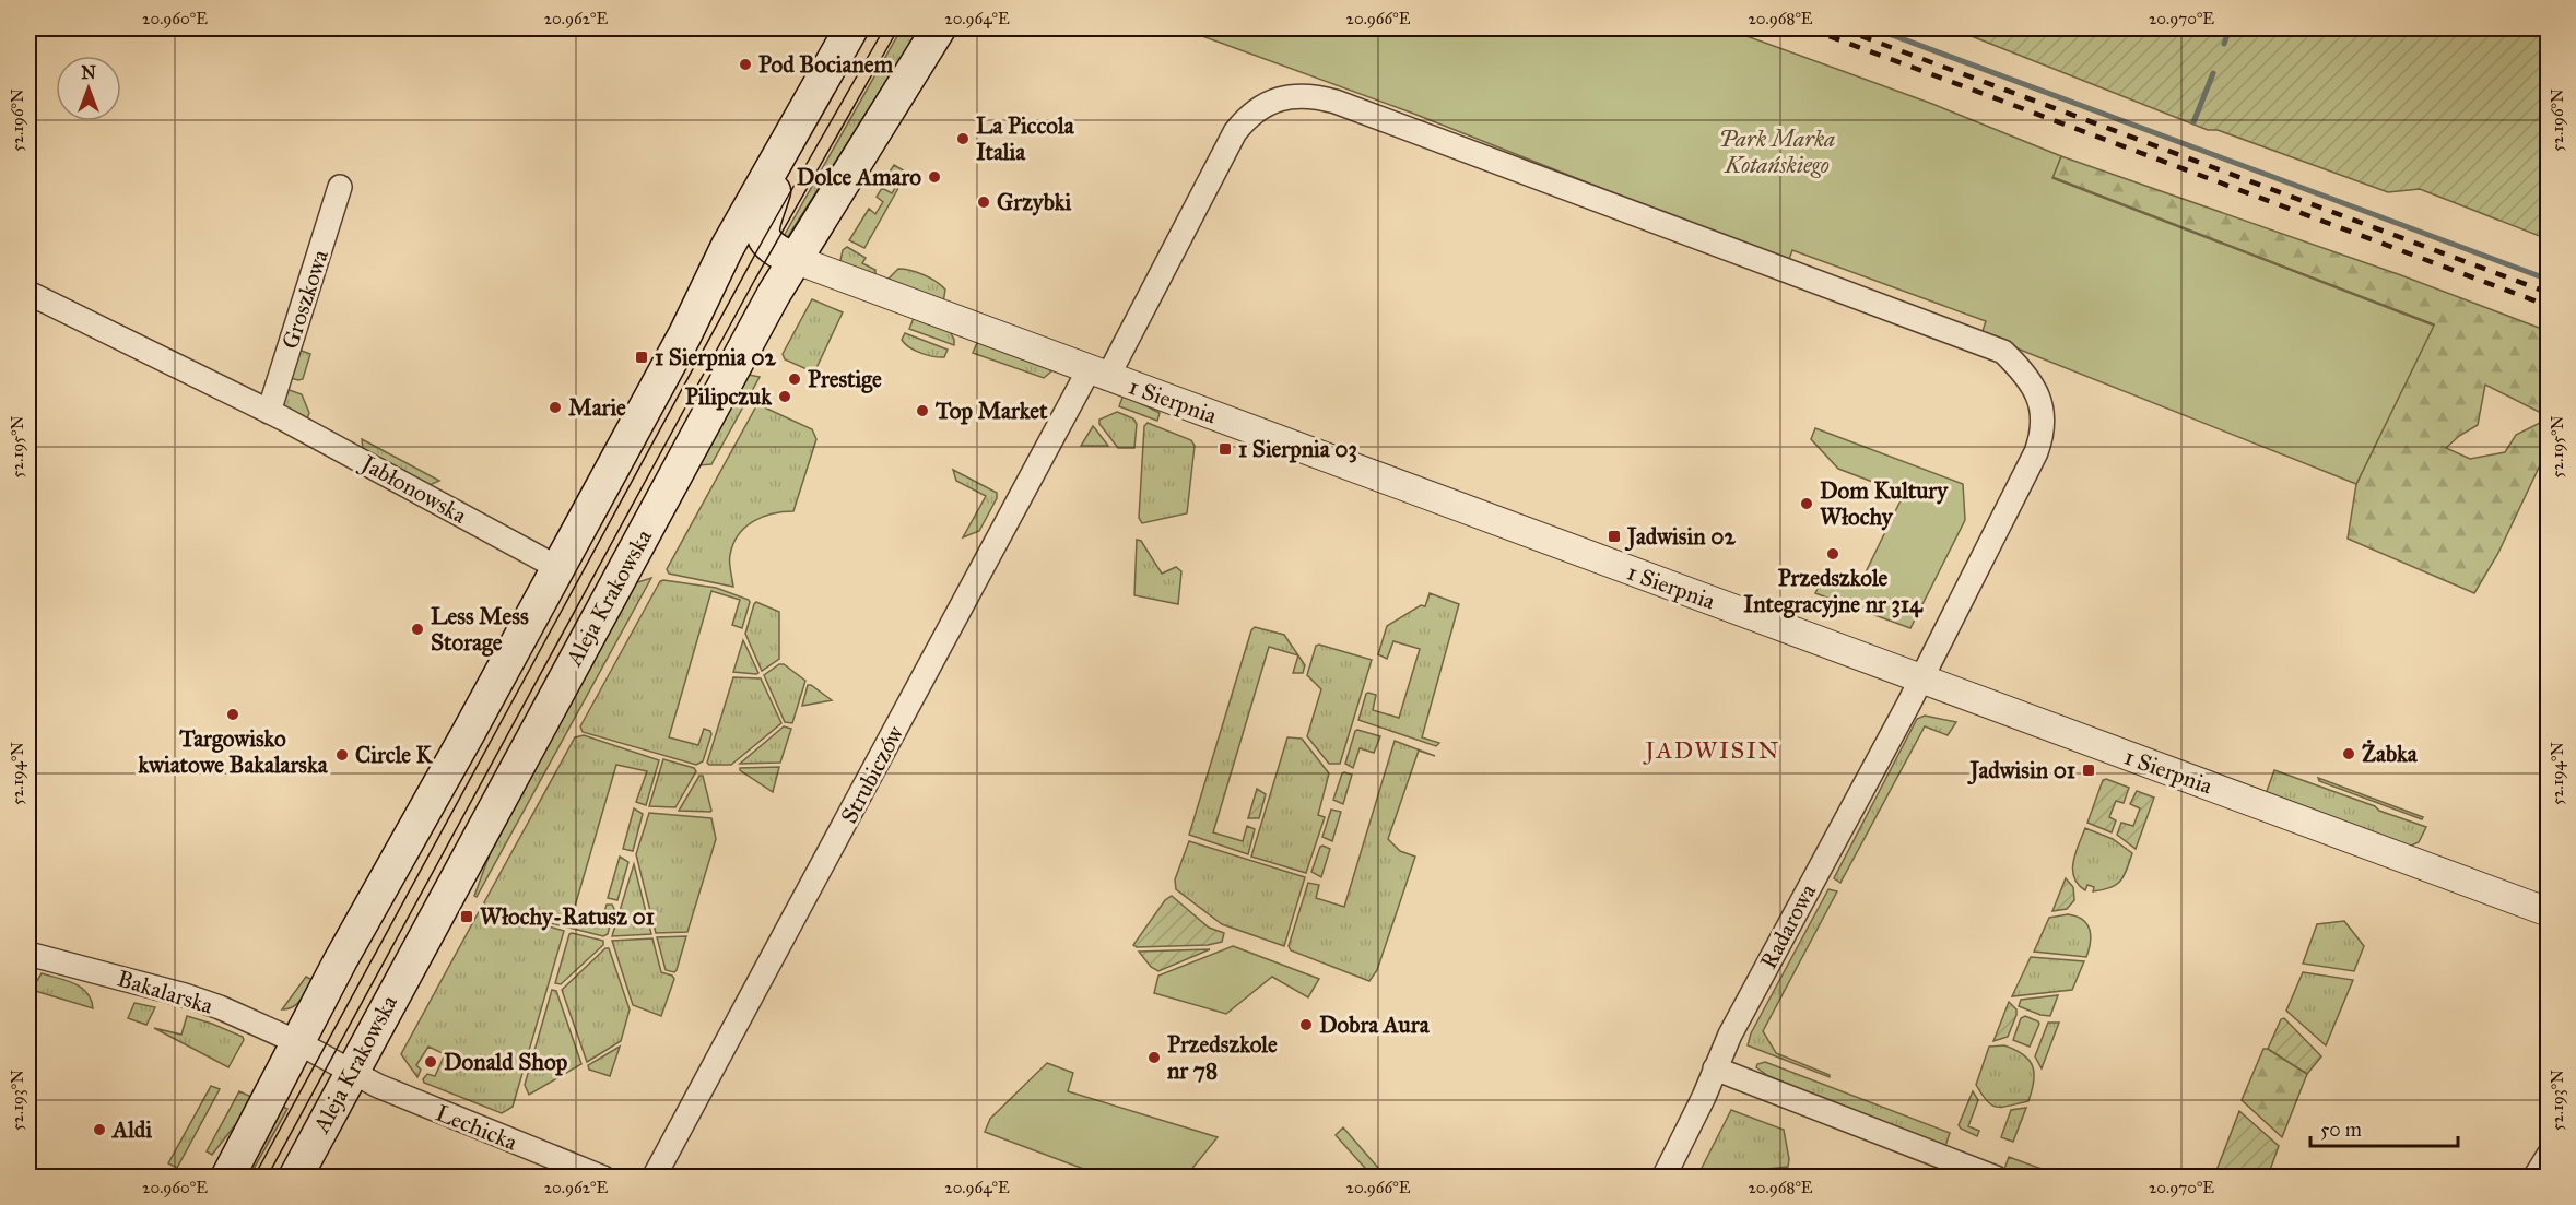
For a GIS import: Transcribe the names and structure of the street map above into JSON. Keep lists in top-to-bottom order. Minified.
{"streets":{"main road":["Aleja Krakowska"],"street":["Groszkowa","1 Sierpnia","Jabłonowska","Strubiczów","Radarowa","Bakalarska","Lechicka"]},"crossings":[["Groszkowa","Jabłonowska"],["1 Sierpnia","Aleja Krakowska"],["1 Sierpnia","Strubiczów"],["1 Sierpnia","Radarowa"],["Aleja Krakowska","Bakalarska"],["Aleja Krakowska","Lechicka"],["Strubiczów","Radarowa"],["Bakalarska","Lechicka"]],"districts":["JADWISIN"],"parks":["Park Marka Kotańskiego"],"places":{"other":["Pod Bocianem","La Piccola Italia","Dolce Amaro","Grzybki","Prestige","Pilipczuk","Marie","Top Market","Dom Kultury Włochy","Przedszkole Integracyjne nr 314","Less Mess Storage","Targowisko kwiatowe Bakalarska","Żabka","Circle K","Dobra Aura","Przedszkole nr 78","Donald Shop","Aldi"],"transit":["1 Sierpnia 02","1 Sierpnia 03","Jadwisin 02","Jadwisin 01","Włochy-Ratusz 01"]},"scale_bar":"50 m","north":"top","coordinates":["20.960°E","20.962°E","20.964°E","20.966°E","20.968°E","20.970°E","52.196°N","52.195°N","52.194°N","52.193°N"]}
